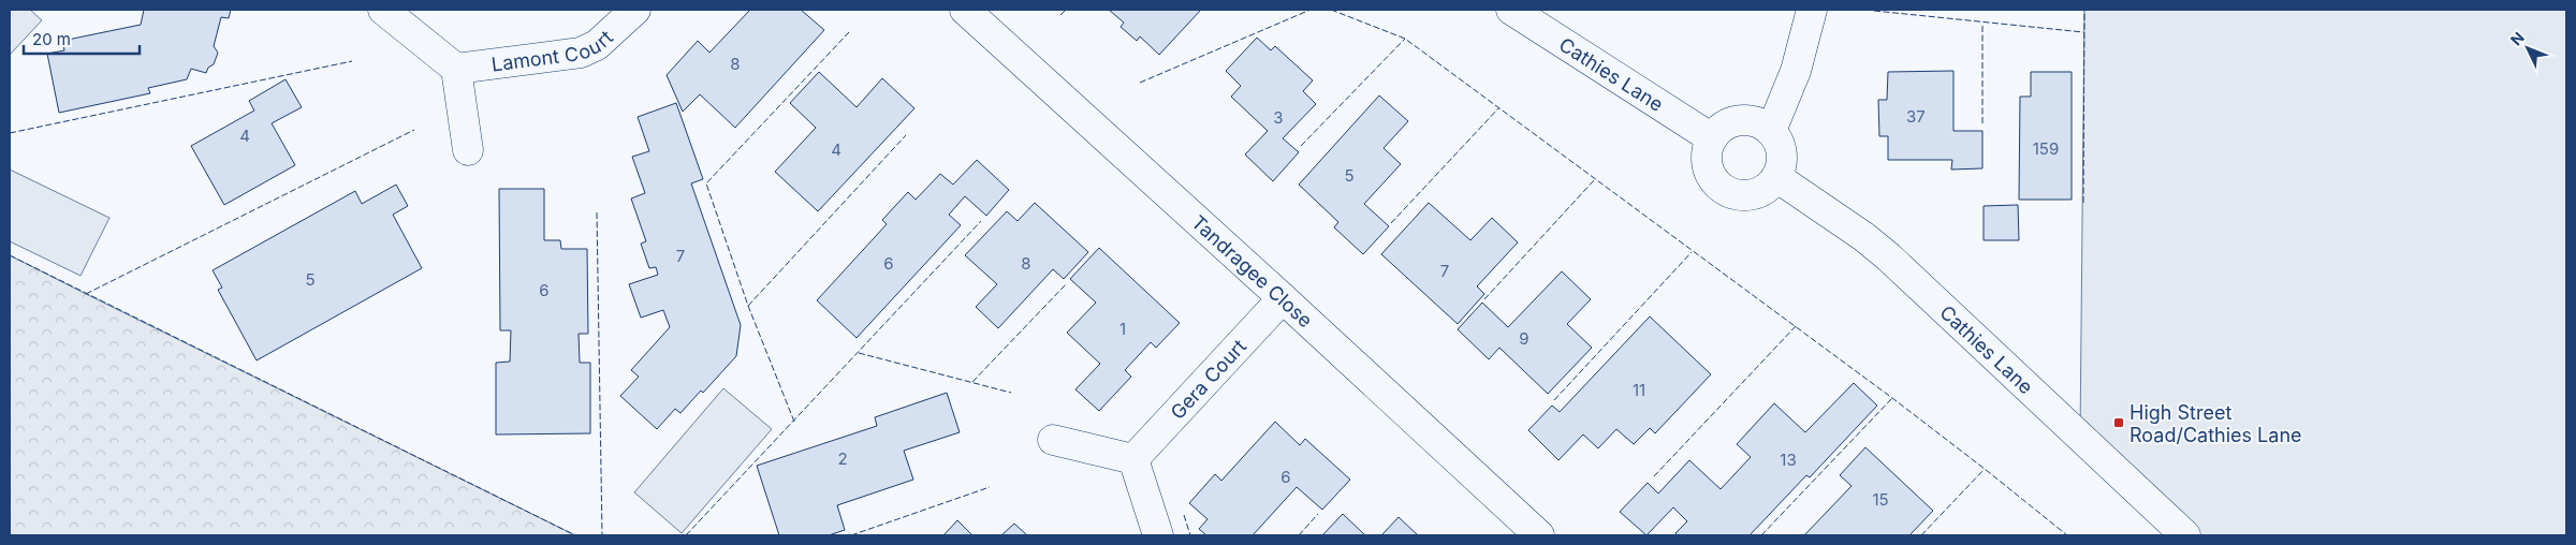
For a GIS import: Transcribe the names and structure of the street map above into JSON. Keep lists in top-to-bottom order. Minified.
{"streets":{"street":["Lamont Court","Cathies Lane","Tandragee Close","Gera Court"]},"crossings":[["Tandragee Close","Gera Court"]],"places":{"transit":["High Street Road/Cathies Lane"]},"house_numbers":["8","37","3","4","159","4","5","7","6","8","7","5","6","1","9","11","2","13","6","15"],"scale_bar":"20 m","north":"top left"}
